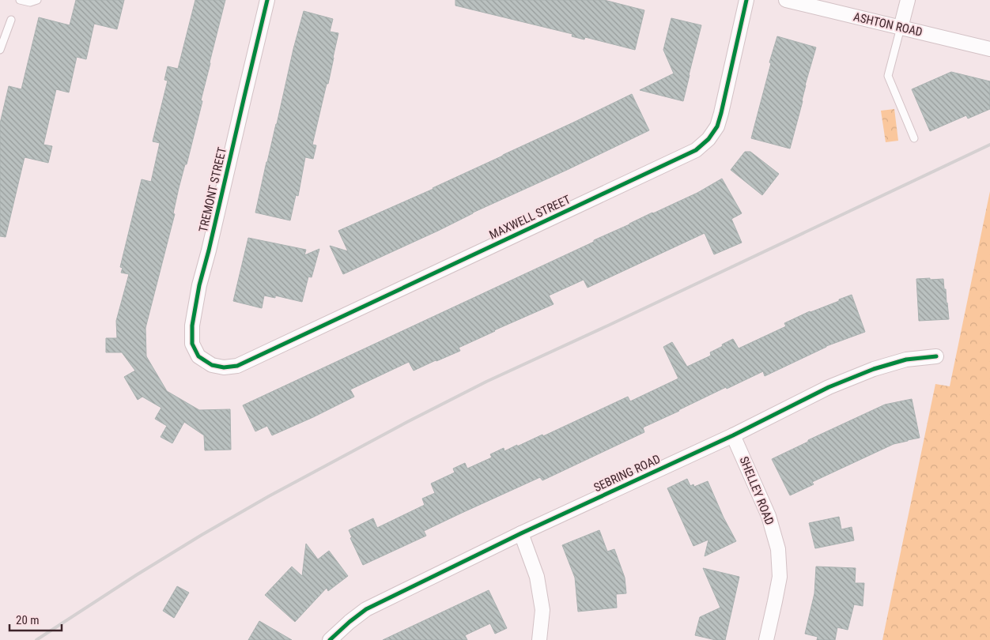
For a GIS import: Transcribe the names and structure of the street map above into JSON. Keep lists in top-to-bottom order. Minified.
{"streets":{"street":["ASHTON ROAD","TREMONT STREET","MAXWELL STREET","SEBRING ROAD","SHELLEY ROAD"]},"crossings":[["TREMONT STREET","MAXWELL STREET"],["SEBRING ROAD","SHELLEY ROAD"]],"scale_bar":"20 m"}
